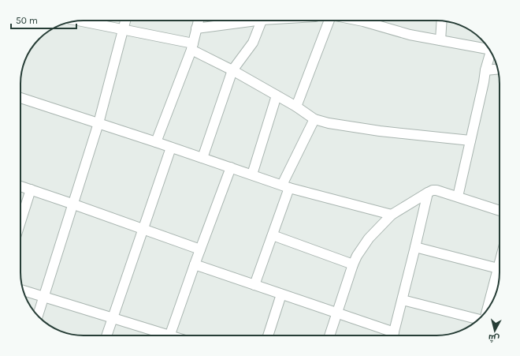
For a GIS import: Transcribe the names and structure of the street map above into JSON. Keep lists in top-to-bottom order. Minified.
{"scale_bar":"50 m","north":"bottom"}
